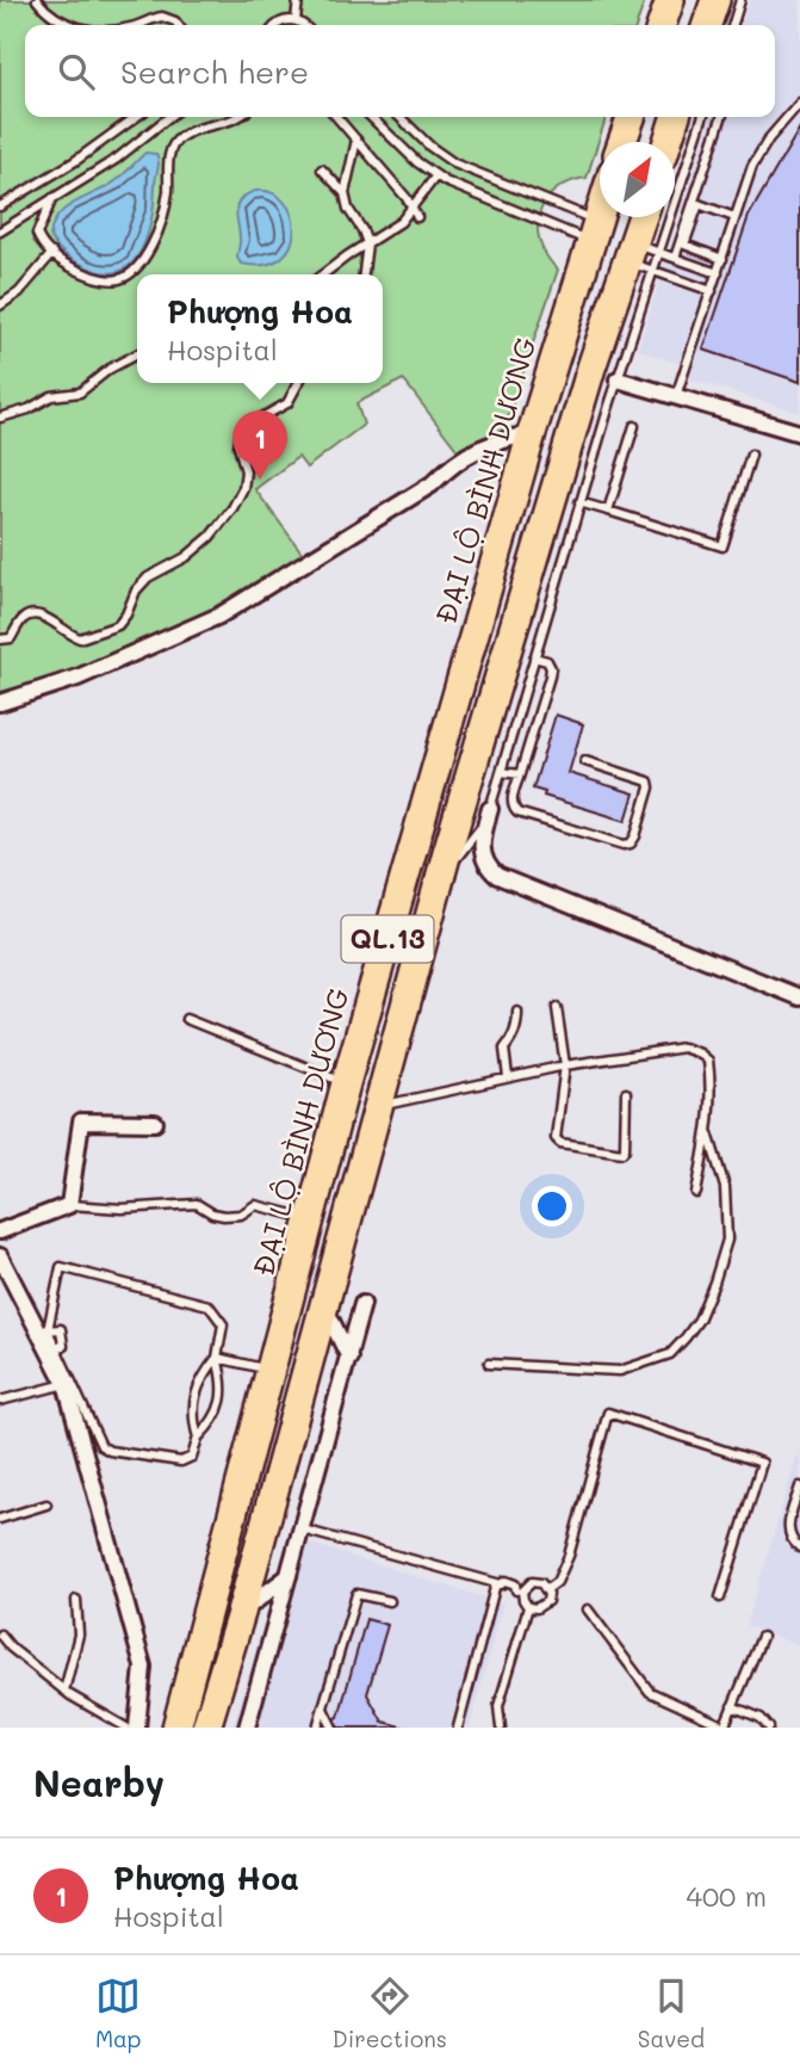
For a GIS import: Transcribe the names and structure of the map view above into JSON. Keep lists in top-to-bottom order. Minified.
{"streets":{"highway":["ĐẠI LỘ BÌNH DƯƠNG","QL.13"]},"north":"top right","page":{"search":"Search here","popup":["Phượng Hoa","Hospital"],"pins":"1","heading":"Nearby","list":[{"mark":"1","name":"Phượng Hoa","note":"Hospital","value":"400 m"}],"nav":["Map","Directions","Saved"]}}
